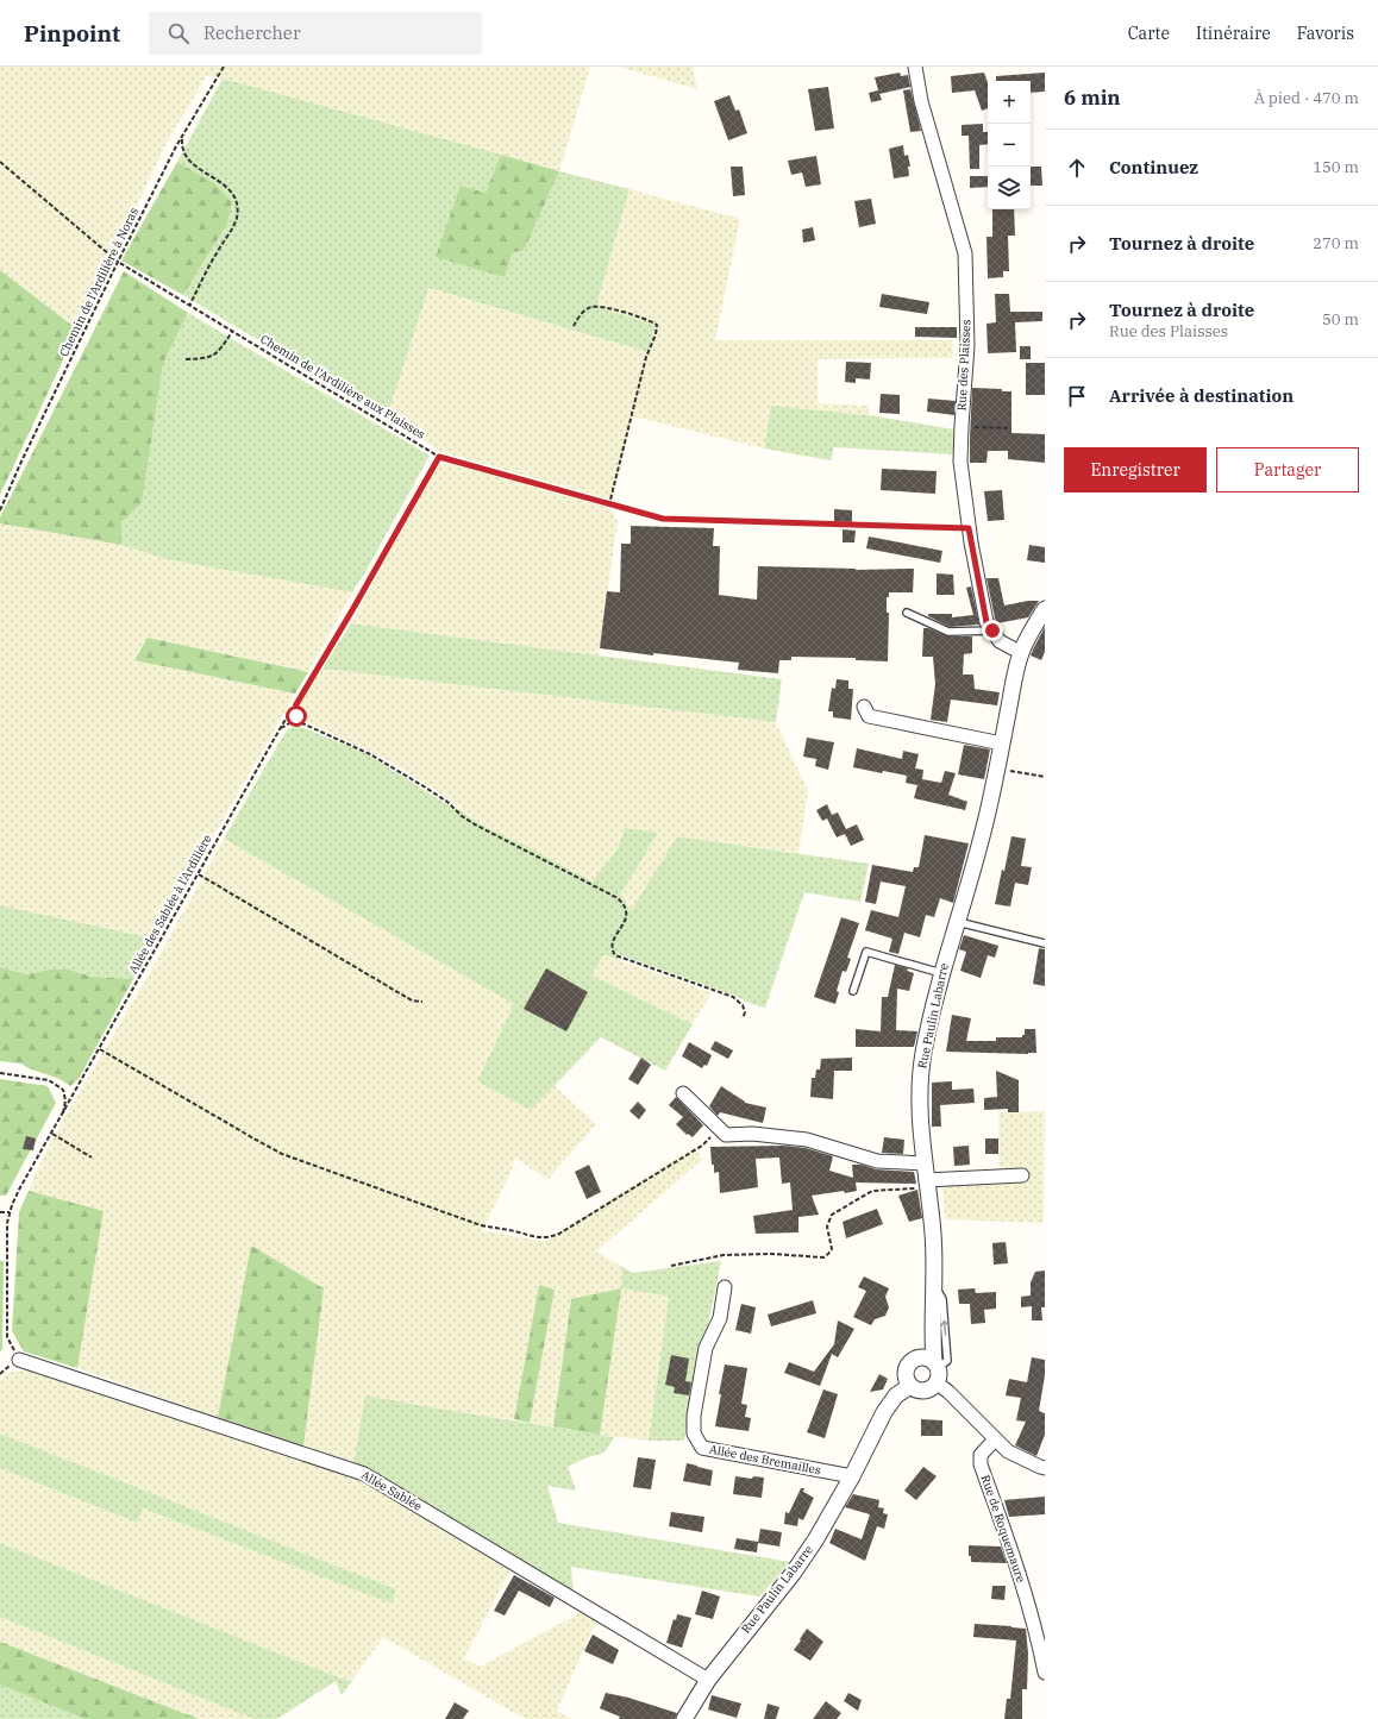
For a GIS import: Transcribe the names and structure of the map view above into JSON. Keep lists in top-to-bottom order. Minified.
{"streets":{"street":["Rue des Plaisses","Rue Paulin Labarre","Allée des Bremailles","Allée Sablée","Rue de Roquemaure"],"path":["Chemin de l'Ardilière à Noras","Chemin de l'Ardilière aux Plaisses","Allée des Sablée à l'Ardilière"]},"crossings":[["Chemin de l'Ardilière à Noras","Chemin de l'Ardilière aux Plaisses"],["Rue des Plaisses","Chemin de l'Ardilière aux Plaisses"],["Rue des Plaisses","Rue Paulin Labarre"],["Chemin de l'Ardilière aux Plaisses","Allée des Sablée à l'Ardilière"],["Allée des Sablée à l'Ardilière","Allée Sablée"],["Rue Paulin Labarre","Allée des Bremailles"],["Rue Paulin Labarre","Allée Sablée"]],"page":{"header":"Pinpoint","search":"Rechercher","nav":["Carte","Itinéraire","Favoris"],"heading":["6 min","À pied · 470 m"],"map_buttons":["+","−"],"list":[["Continuez","150 m"],["Tournez à droite","270 m"],["Tournez à droite","Rue des Plaisses","50 m"],"Arrivée à destination"],"buttons":["Enregistrer","Partager"]}}
